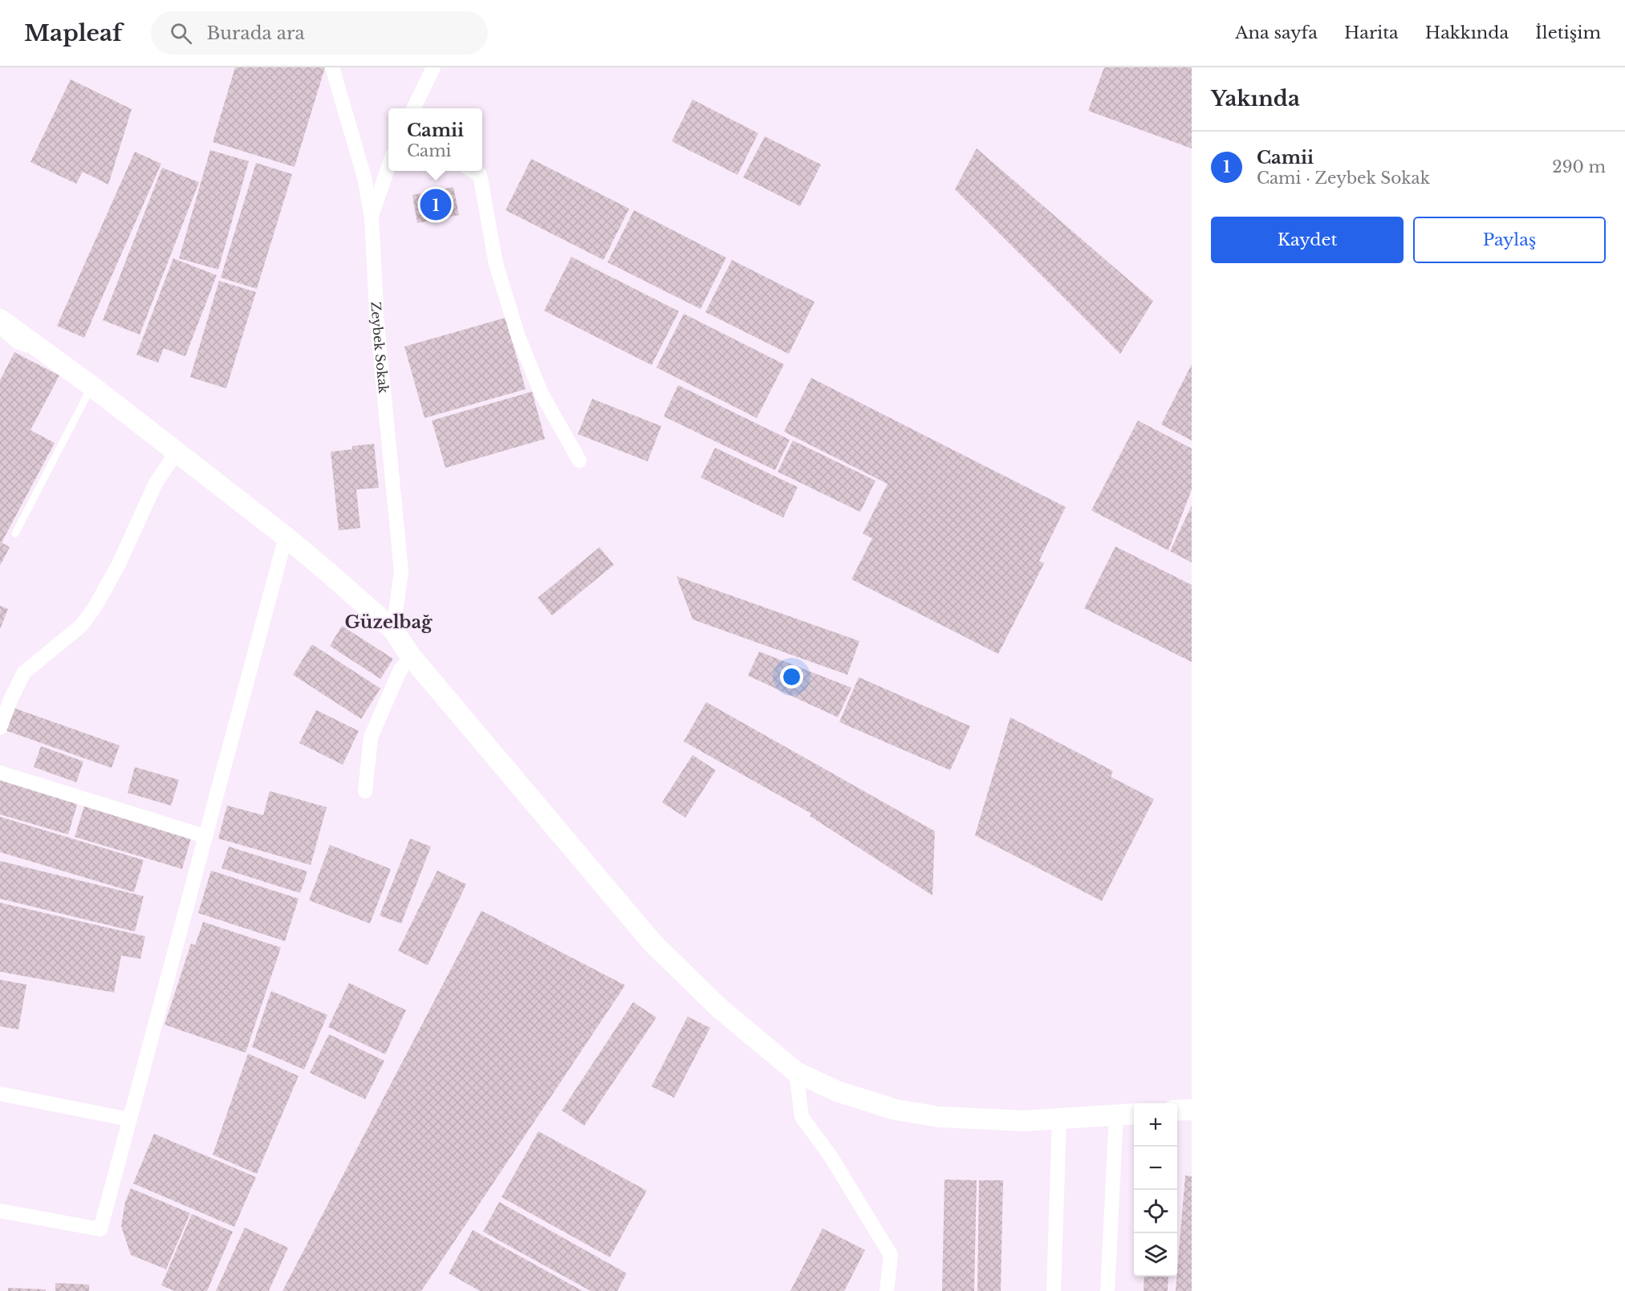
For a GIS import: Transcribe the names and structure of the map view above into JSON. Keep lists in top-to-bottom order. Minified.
{"streets":{"street":["Zeybek Sokak"]},"districts":["Güzelbağ"],"page":{"header":"Mapleaf","search":"Burada ara","nav":["Ana sayfa","Harita","Hakkında","İletişim"],"heading":"Yakında","popup":["Camii","Cami"],"list":[{"mark":"1","name":"Camii","note":"Cami · Zeybek Sokak","value":"290 m"}],"pins":"1","buttons":["Kaydet","Paylaş"],"map_buttons":["+","−"]}}
